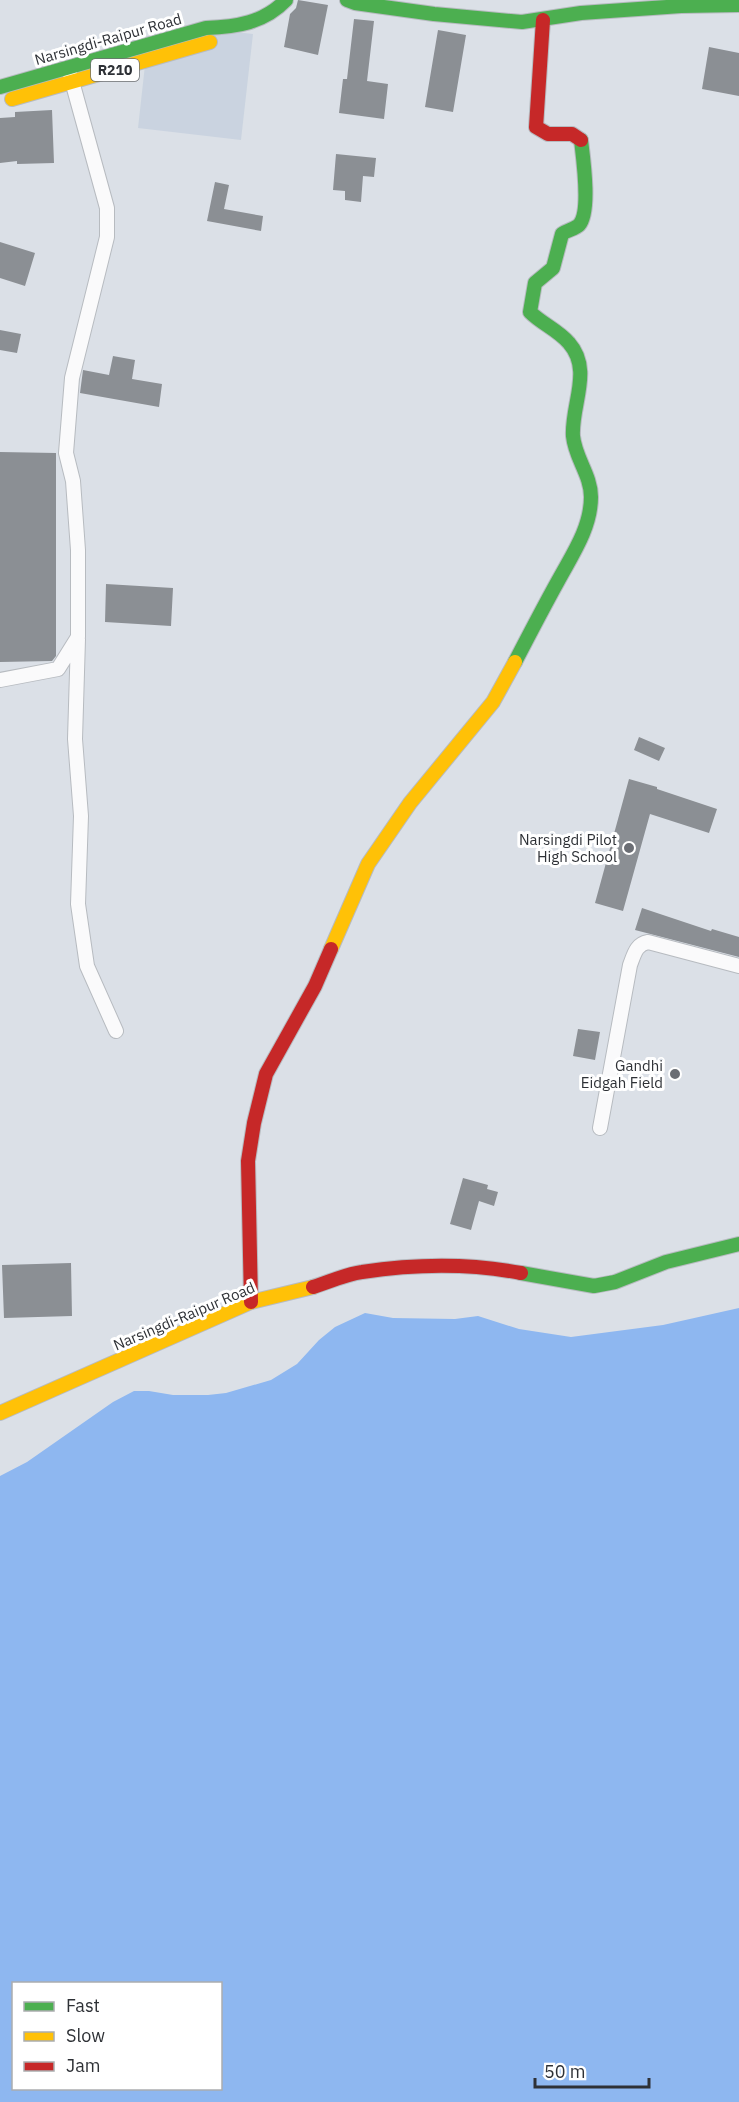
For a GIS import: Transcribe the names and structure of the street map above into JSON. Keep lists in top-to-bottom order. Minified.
{"streets":{"street":["Narsingdi-Raipur Road","R210"]},"places":["Narsingdi Pilot High School","Gandhi Eidgah Field"],"legend":["Fast","Slow","Jam"],"scale_bar":"50 m"}
